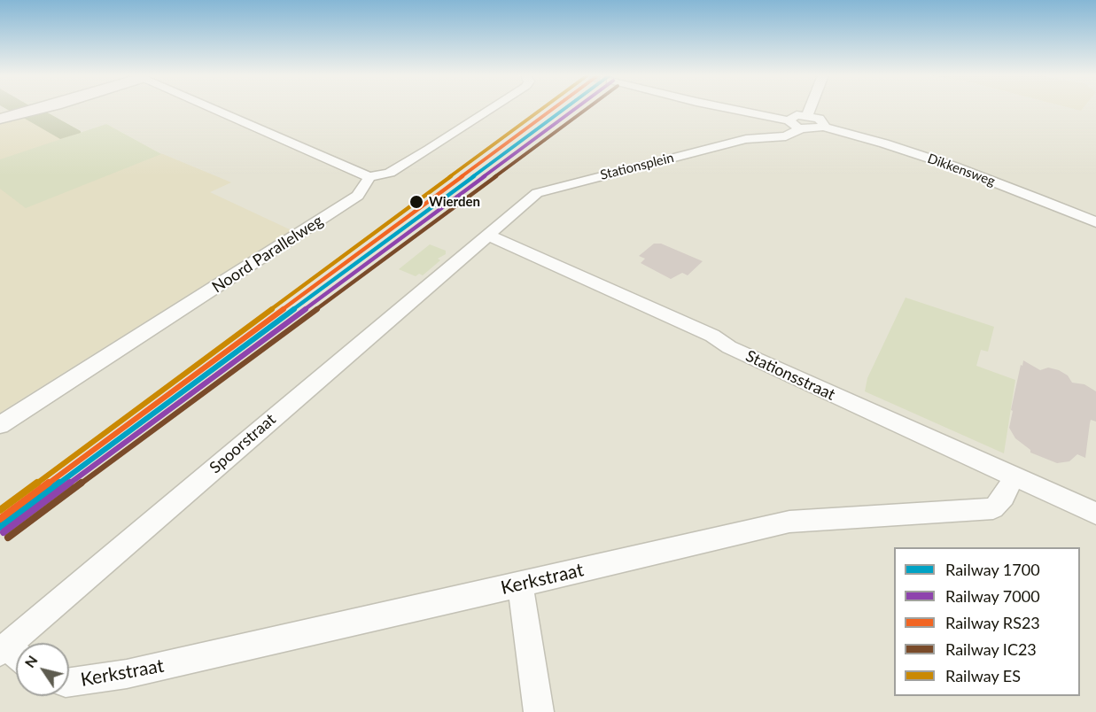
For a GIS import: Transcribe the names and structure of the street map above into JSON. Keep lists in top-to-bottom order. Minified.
{"streets":{"street":["Stationsplein","Dikkensweg","Noord Parallelweg","Stationsstraat","Spoorstraat","Kerkstraat"]},"crossings":[["Stationsplein","Dikkensweg"],["Stationsplein","Stationsstraat"],["Stationsplein","Spoorstraat"],["Stationsstraat","Spoorstraat"],["Stationsstraat","Kerkstraat"]],"places":["Wierden"],"lines":["rail line 1700","rail line 7000","rail line RS23","rail line IC23","rail line ES"],"legend":["Railway 1700","Railway 7000","Railway RS23","Railway IC23","Railway ES"],"north":"top left"}
